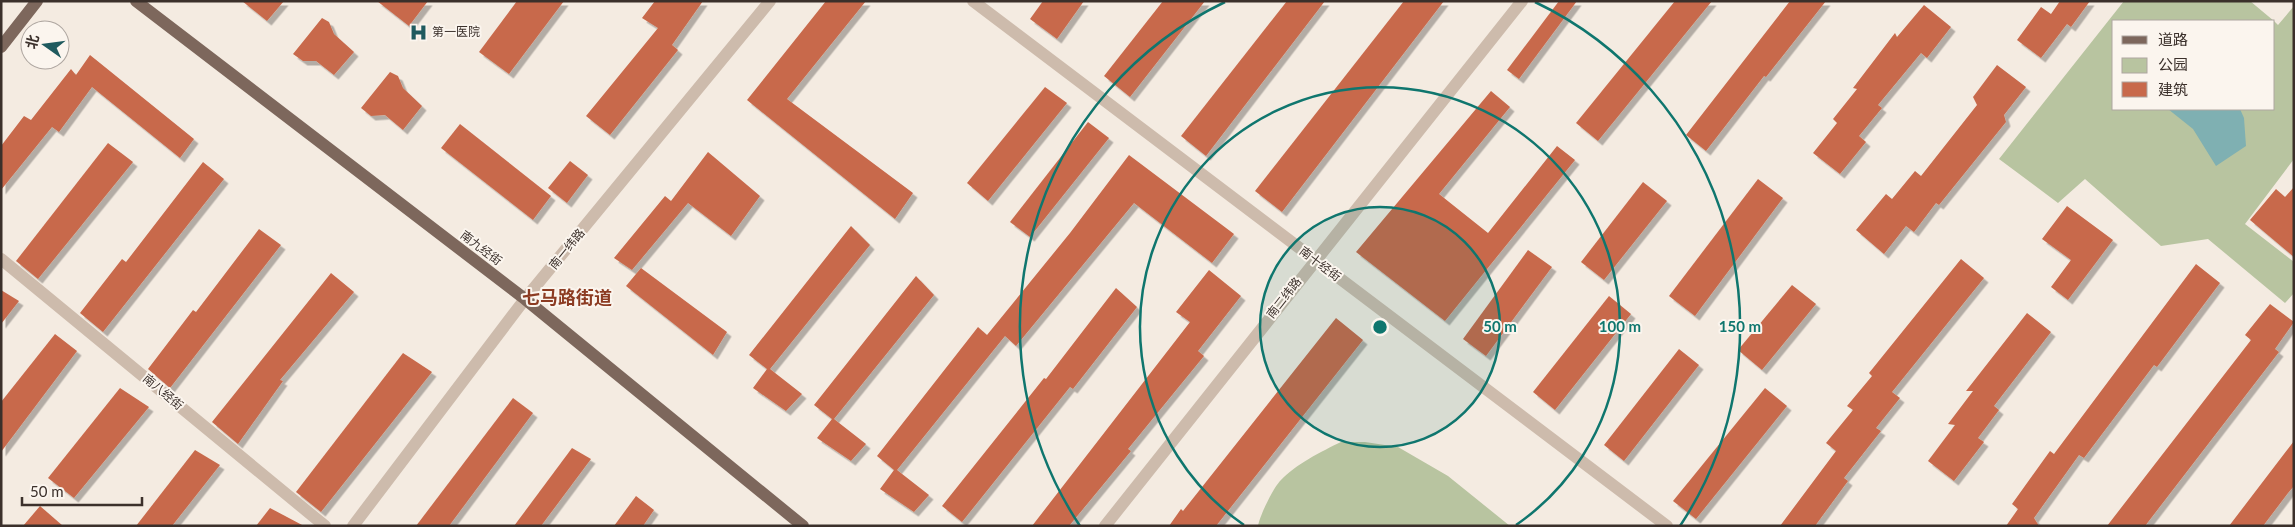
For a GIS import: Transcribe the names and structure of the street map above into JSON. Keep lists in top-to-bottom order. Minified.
{"streets":{"main road":["南九经街"],"street":["南一纬路","南十经街","南二纬路","南八经街"]},"crossings":[["南九经街","南一纬路"],["南十经街","南二纬路"]],"districts":["七马路街道"],"places":{"hospital":["第一医院"]},"legend":["道路","公园","建筑"],"scale_bar":"50 m","north":"left","rings":["50 m","100 m","150 m"]}
